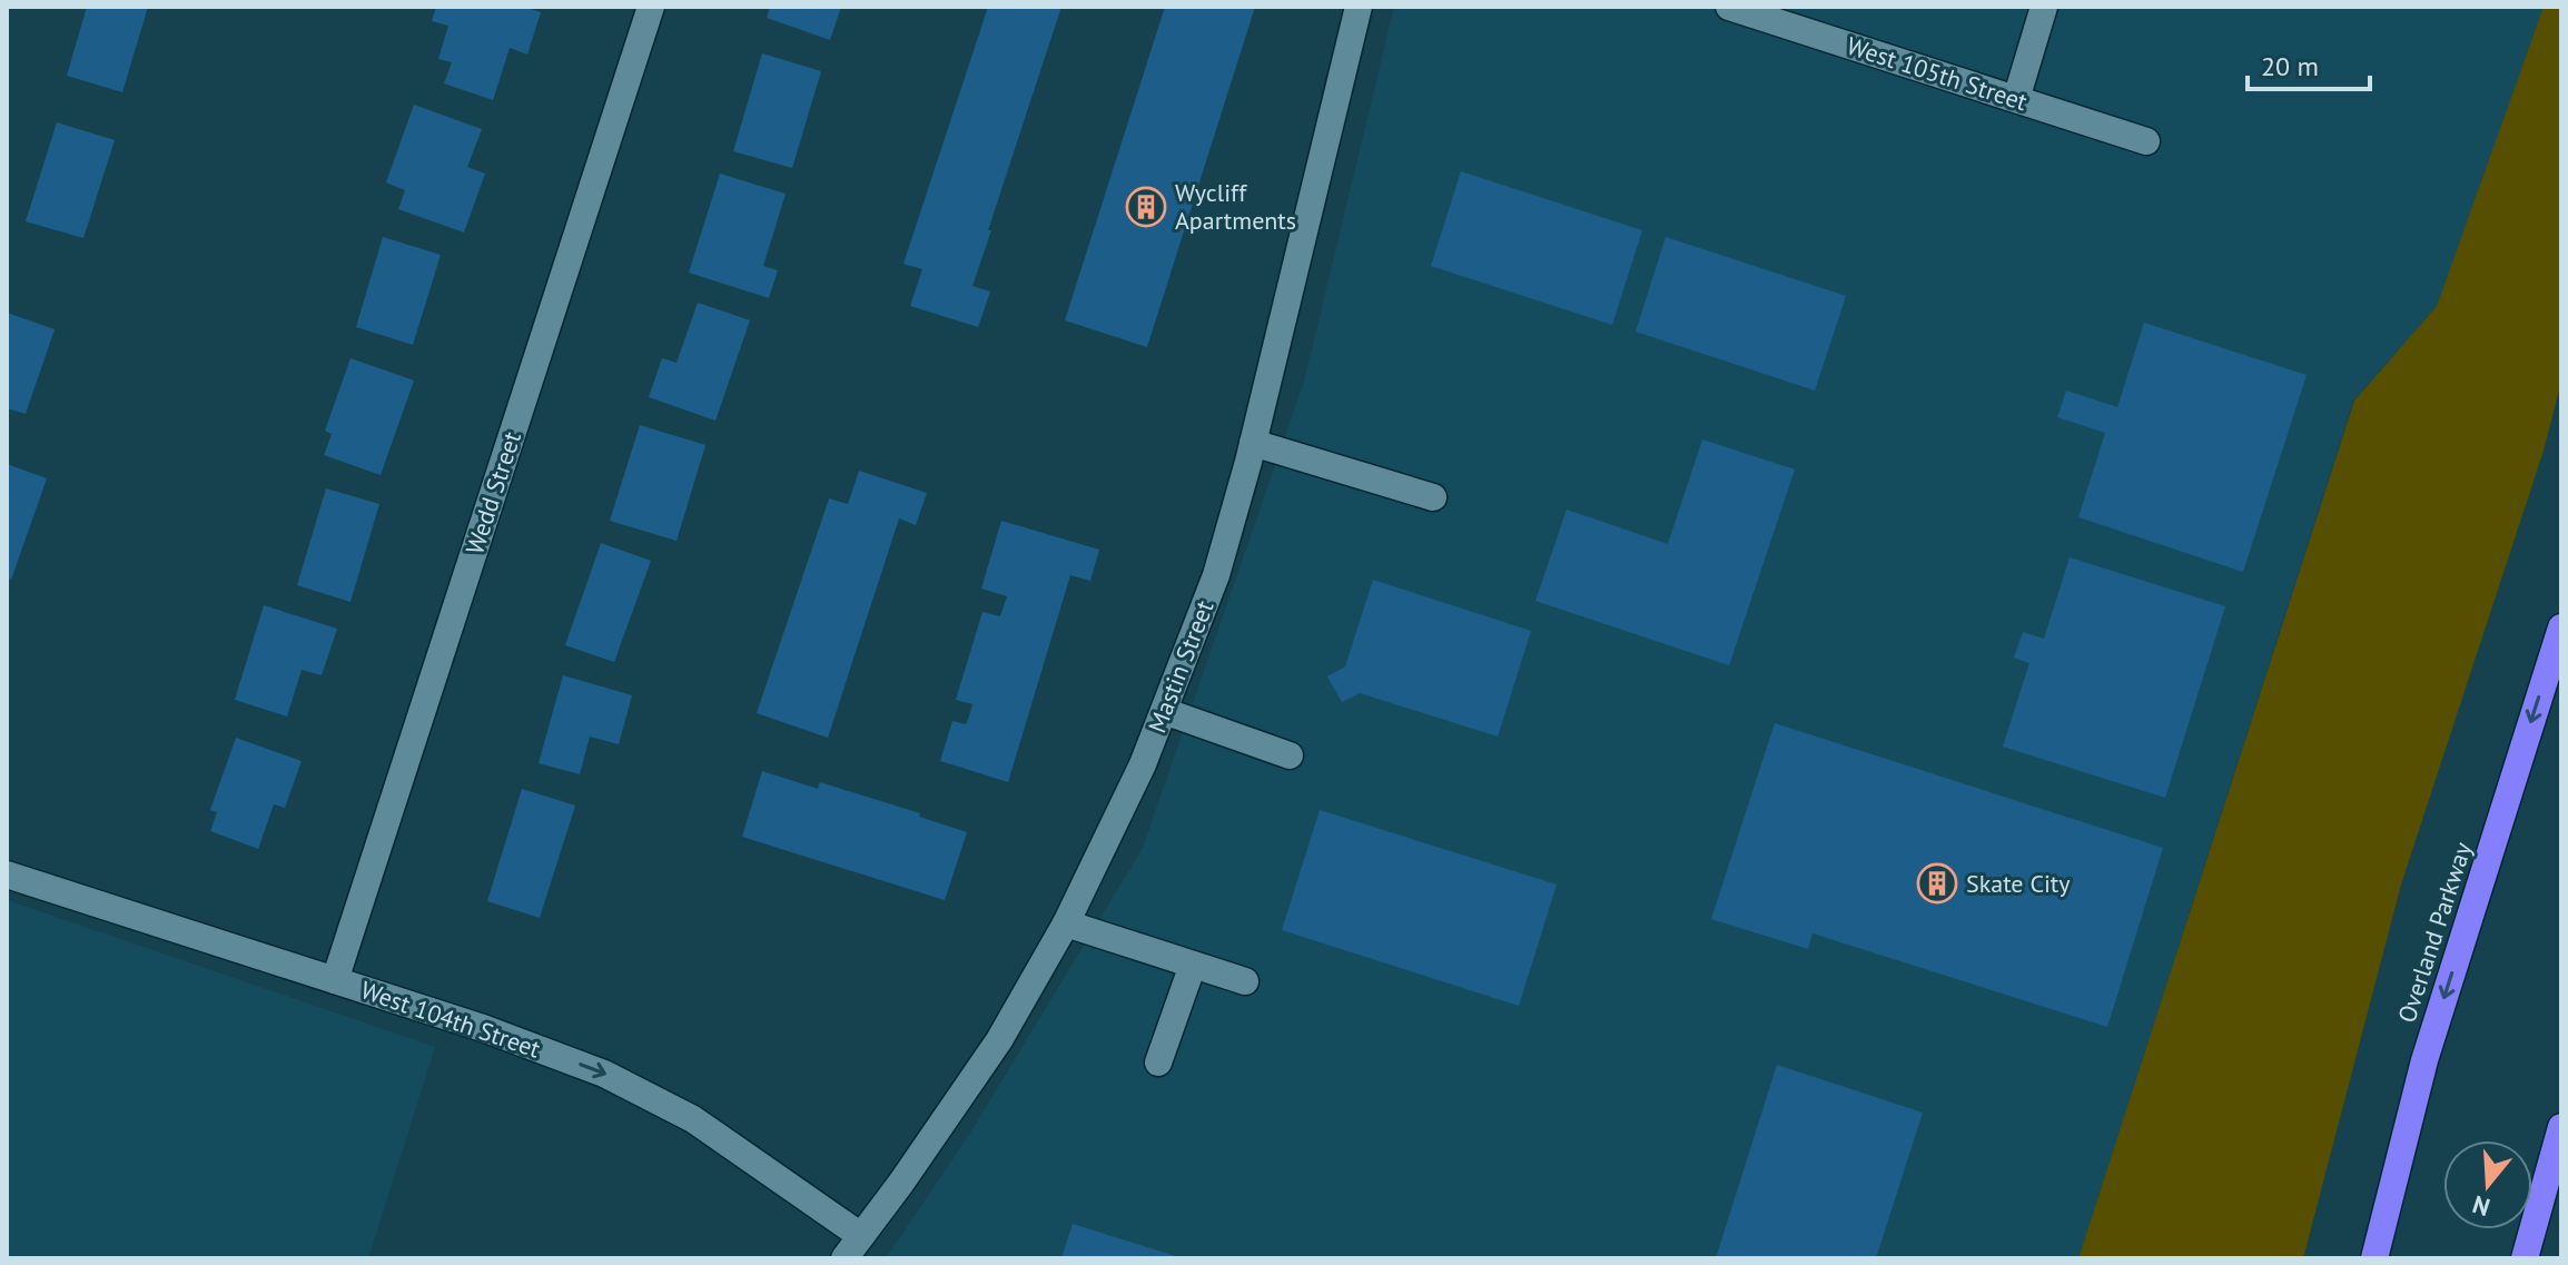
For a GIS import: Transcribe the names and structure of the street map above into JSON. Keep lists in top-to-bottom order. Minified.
{"streets":{"highway":["Overland Parkway"],"street":["West 105th Street","Wedd Street","Mastin Street","West 104th Street"]},"crossings":[["Wedd Street","West 104th Street"],["Mastin Street","West 104th Street"]],"one_way":["Overland Parkway","West 104th Street"],"places":{"building":["Wycliff Apartments","Skate City"]},"scale_bar":"20 m","north":"bottom"}
